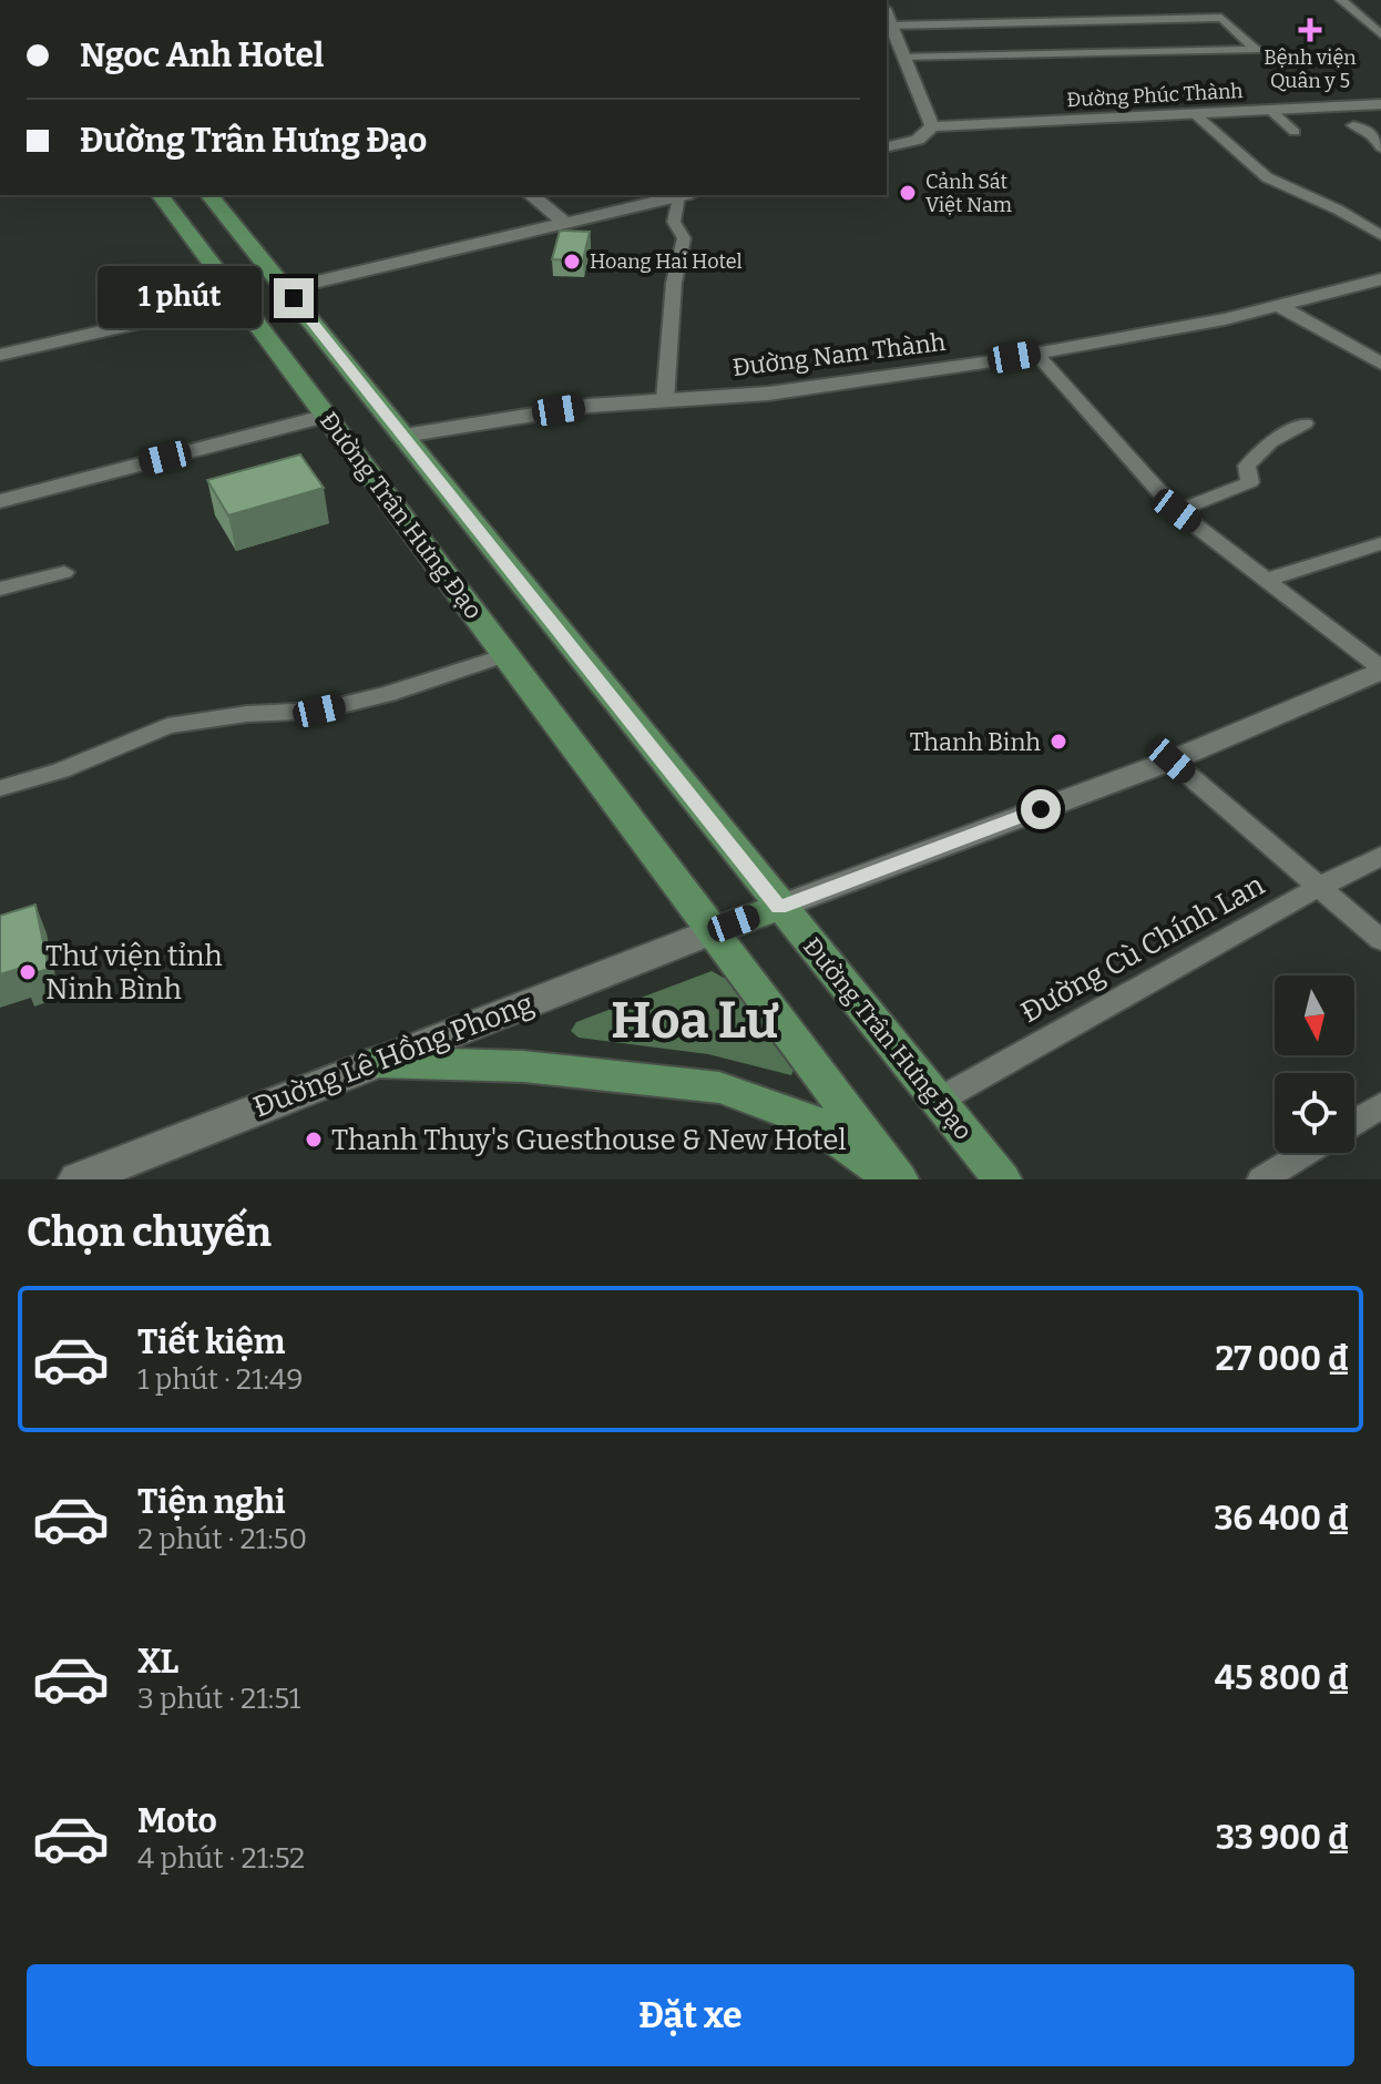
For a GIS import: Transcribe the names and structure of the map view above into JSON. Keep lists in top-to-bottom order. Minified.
{"streets":{"highway":["Đường Trân Hưng Đạo"],"main road":["Đuờng Lê Hồng Phong"],"street":["Đường Phúc Thành","Đường Nam Thành","Đường Cù Chính Lan"]},"crossings":[["Đường Nam Thành","Đường Trân Hưng Đạo"],["Đường Trân Hưng Đạo","Đường Cù Chính Lan"],["Đường Trân Hưng Đạo","Đuờng Lê Hồng Phong"]],"districts":["Hoa Lư"],"places":{"health":["Bệnh viện Quân y 5"],"other":["Cảnh Sát Việt Nam","Hoang Hai Hotel","Thanh Binh","Thư viện tỉnh Ninh Bình","Thanh Thuy's Guesthouse & New Hotel"]},"north":"bottom","page":{"banner":["Ngoc Anh Hotel","Đường Trân Hưng Đạo"],"bubble":"1 phút","heading":"Chọn chuyến","list":[{"name":"Tiết kiệm","note":"1 phút · 21:49","value":"27 000 ₫"},{"name":"Tiện nghi","note":"2 phút · 21:50","value":"36 400 ₫"},{"name":"XL","note":"3 phút · 21:51","value":"45 800 ₫"},{"name":"Moto","note":"4 phút · 21:52","value":"33 900 ₫"}],"buttons":"Đặt xe"}}
